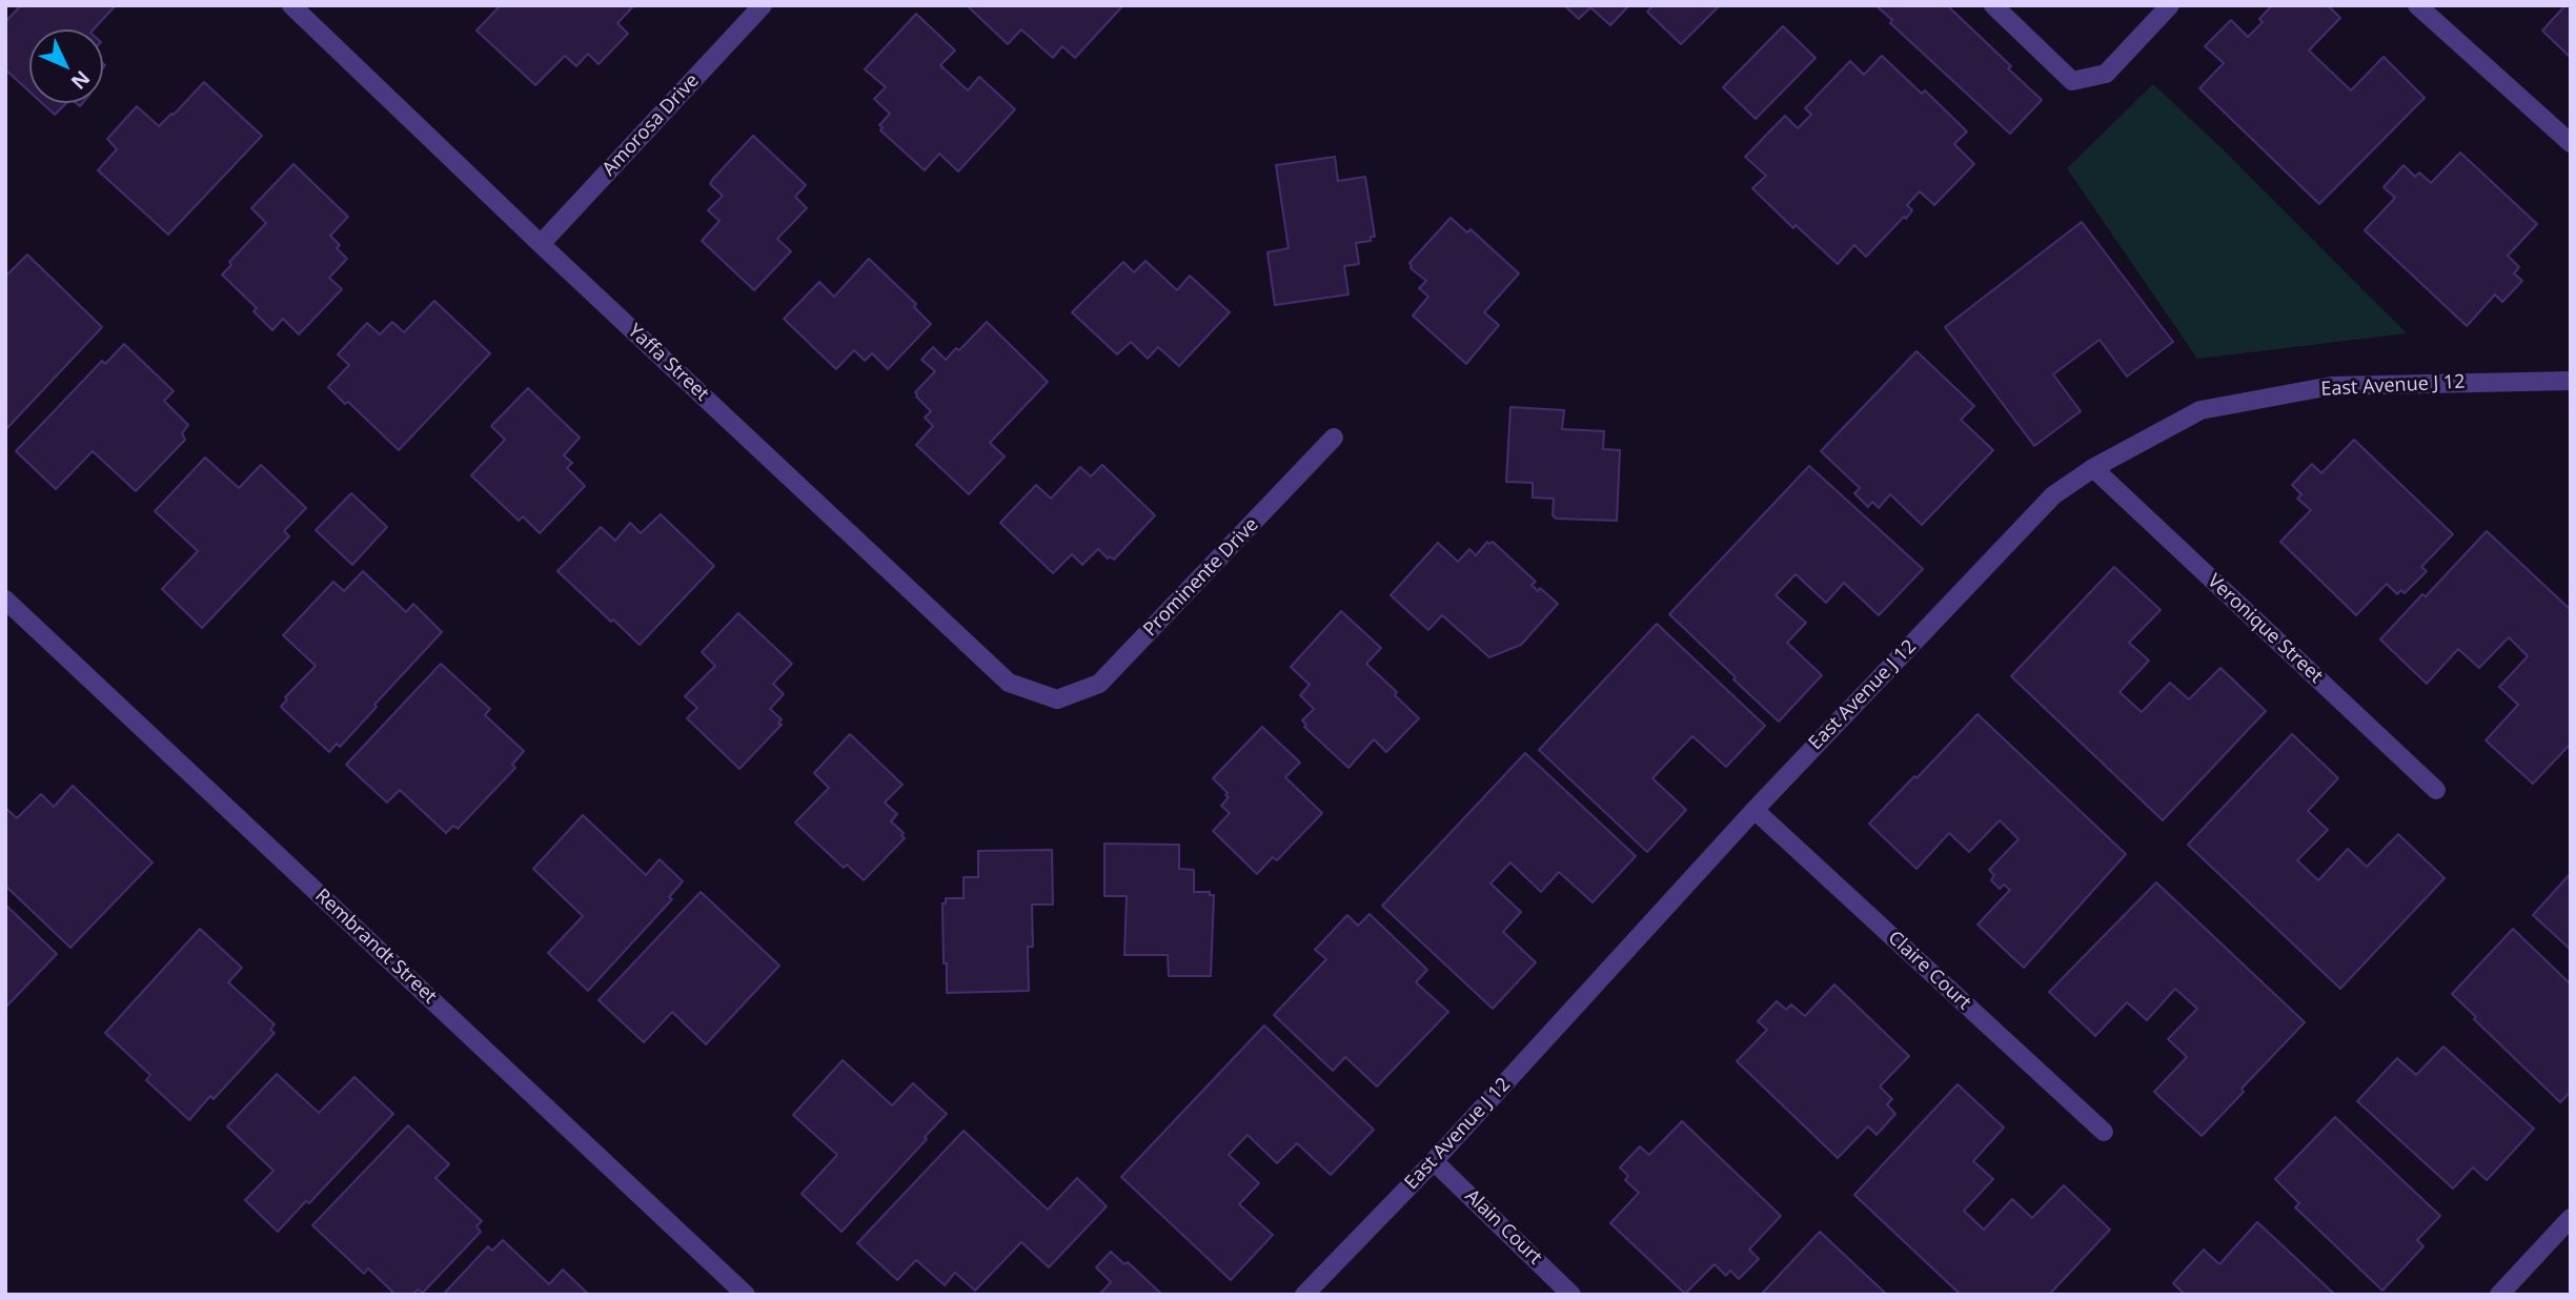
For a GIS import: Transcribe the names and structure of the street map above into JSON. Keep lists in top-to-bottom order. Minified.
{"streets":{"street":["Amorosa Drive","Yaffa Street","East Avenue J 12","Prominente Drive","Veronique Street","Rembrandt Street","Claire Court","Alain Court"]},"crossings":[["Amorosa Drive","Yaffa Street"],["Yaffa Street","Prominente Drive"],["East Avenue J 12","Veronique Street"],["East Avenue J 12","Claire Court"],["East Avenue J 12","Alain Court"]],"north":"bottom right"}
